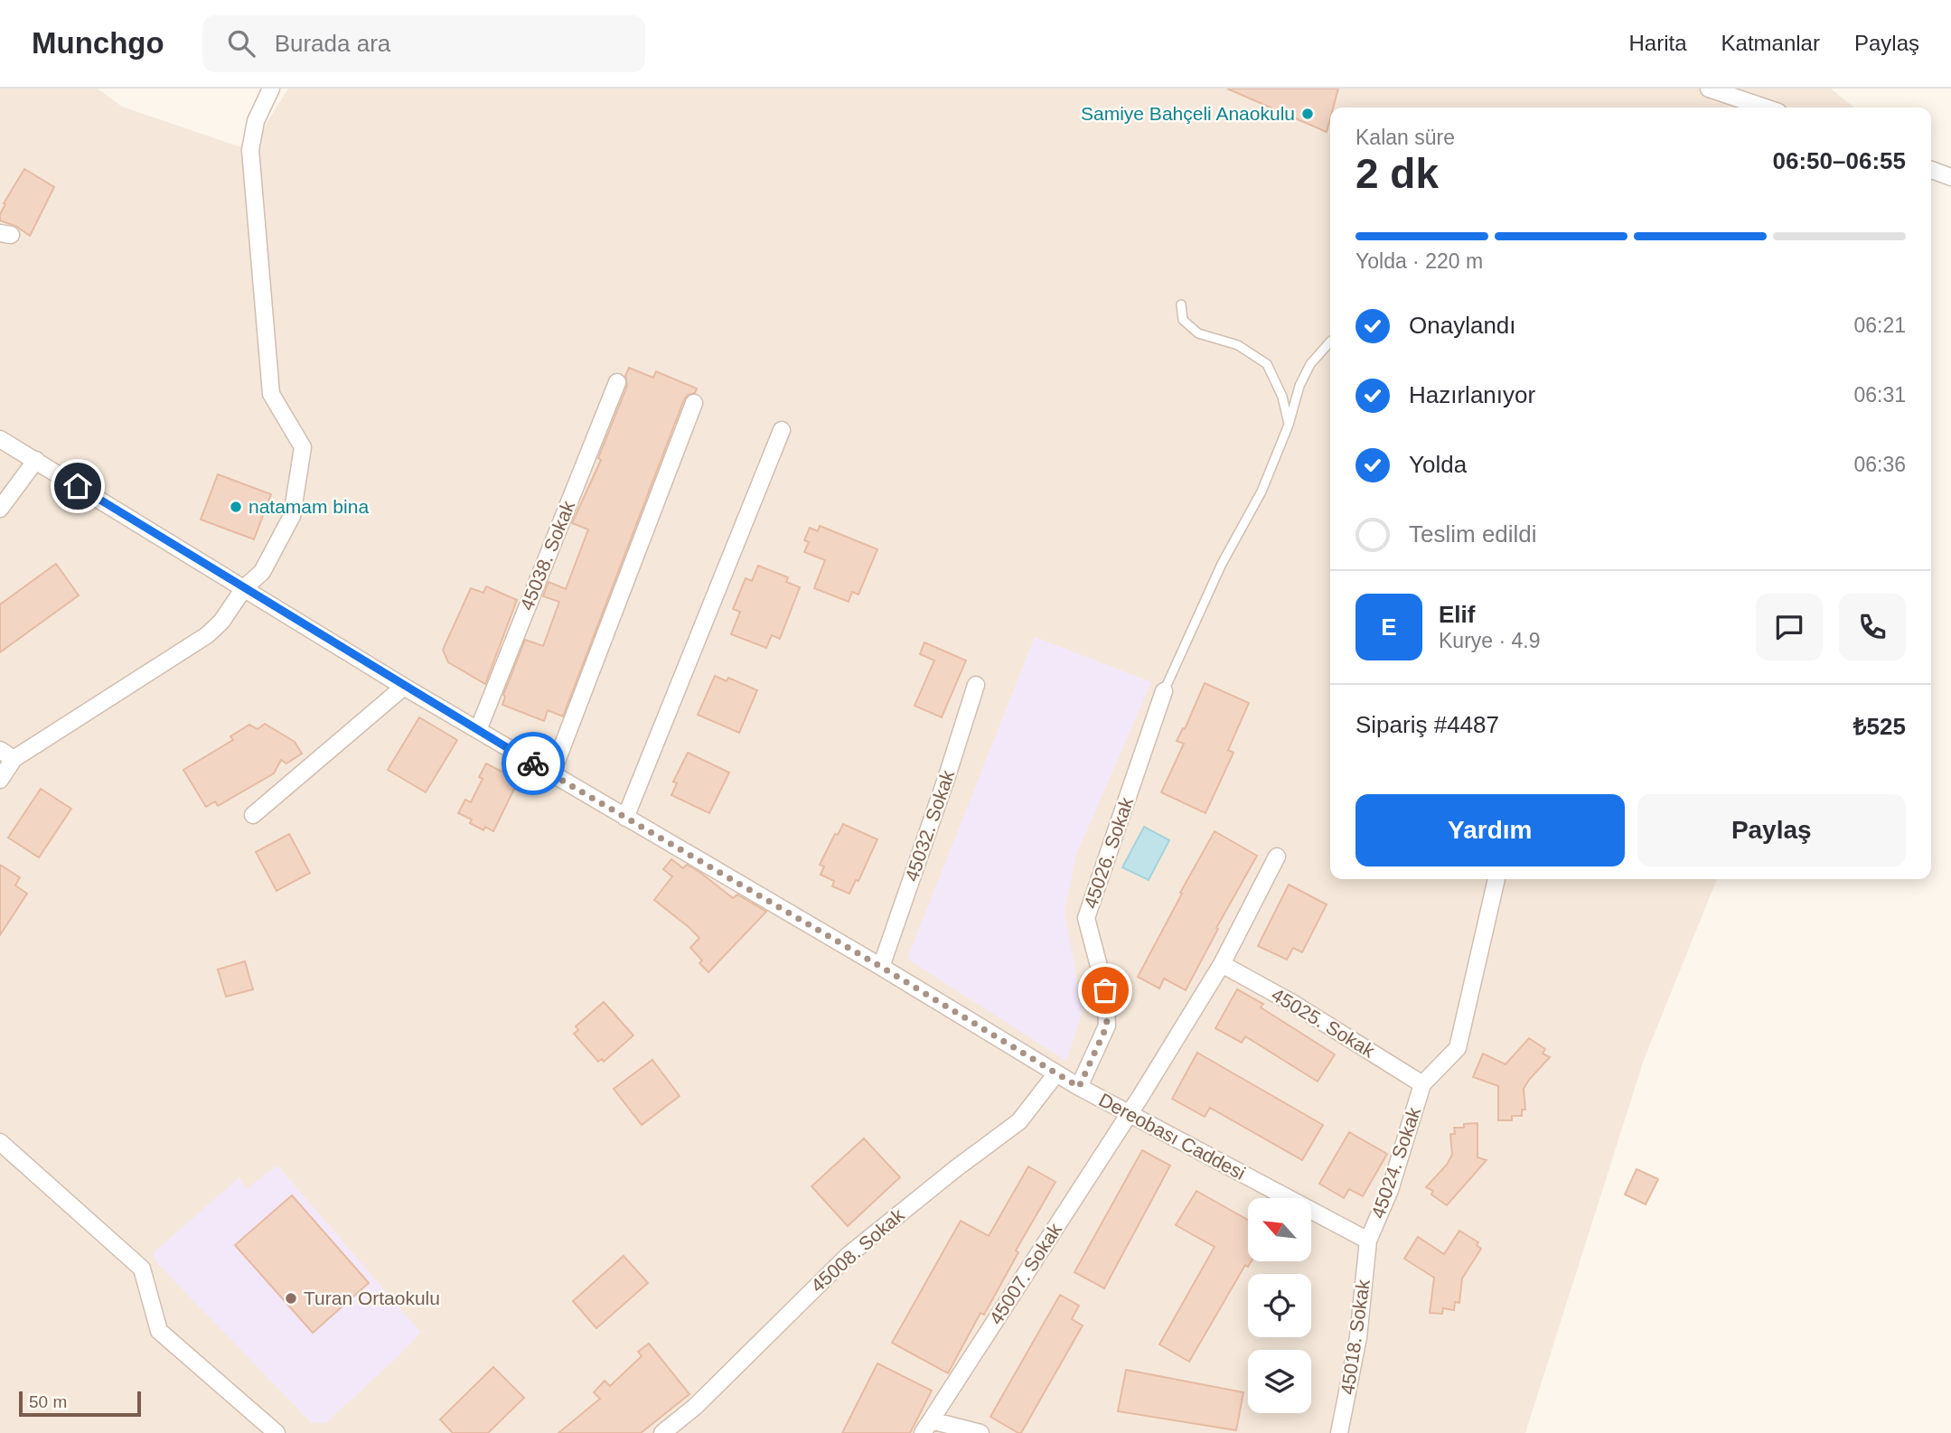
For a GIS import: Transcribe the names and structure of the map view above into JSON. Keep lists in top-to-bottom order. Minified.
{"streets":{"street":["45038. Sokak","45032. Sokak","45026. Sokak","45025. Sokak","Dereobası Caddesi","45024. Sokak","45008. Sokak","45007. Sokak","45018. Sokak"]},"crossings":[["45038. Sokak","Dereobası Caddesi"],["45032. Sokak","Dereobası Caddesi"],["45026. Sokak","Dereobası Caddesi"],["45025. Sokak","45024. Sokak"],["Dereobası Caddesi","45024. Sokak"],["Dereobası Caddesi","45008. Sokak"],["Dereobası Caddesi","45007. Sokak"],["Dereobası Caddesi","45018. Sokak"],["45024. Sokak","45018. Sokak"]],"places":["Samiye Bahçeli Anaokulu","natamam bina","Turan Ortaokulu"],"scale_bar":"50 m","north":"top left","page":{"header":"Munchgo","search":"Burada ara","nav":["Harita","Katmanlar","Paylaş"],"heading":["2 dk","Kalan süre","06:50–06:55"],"panel":["Elif","Kurye · 4.9","Sipariş #4487","₺525"],"bar":"Yolda · 220 m","list":[["Onaylandı","06:21"],["Hazırlanıyor","06:31"],["Yolda","06:36"],"Teslim edildi"],"round":"E","buttons":["Yardım","Paylaş"],"scale":"50 m"}}
